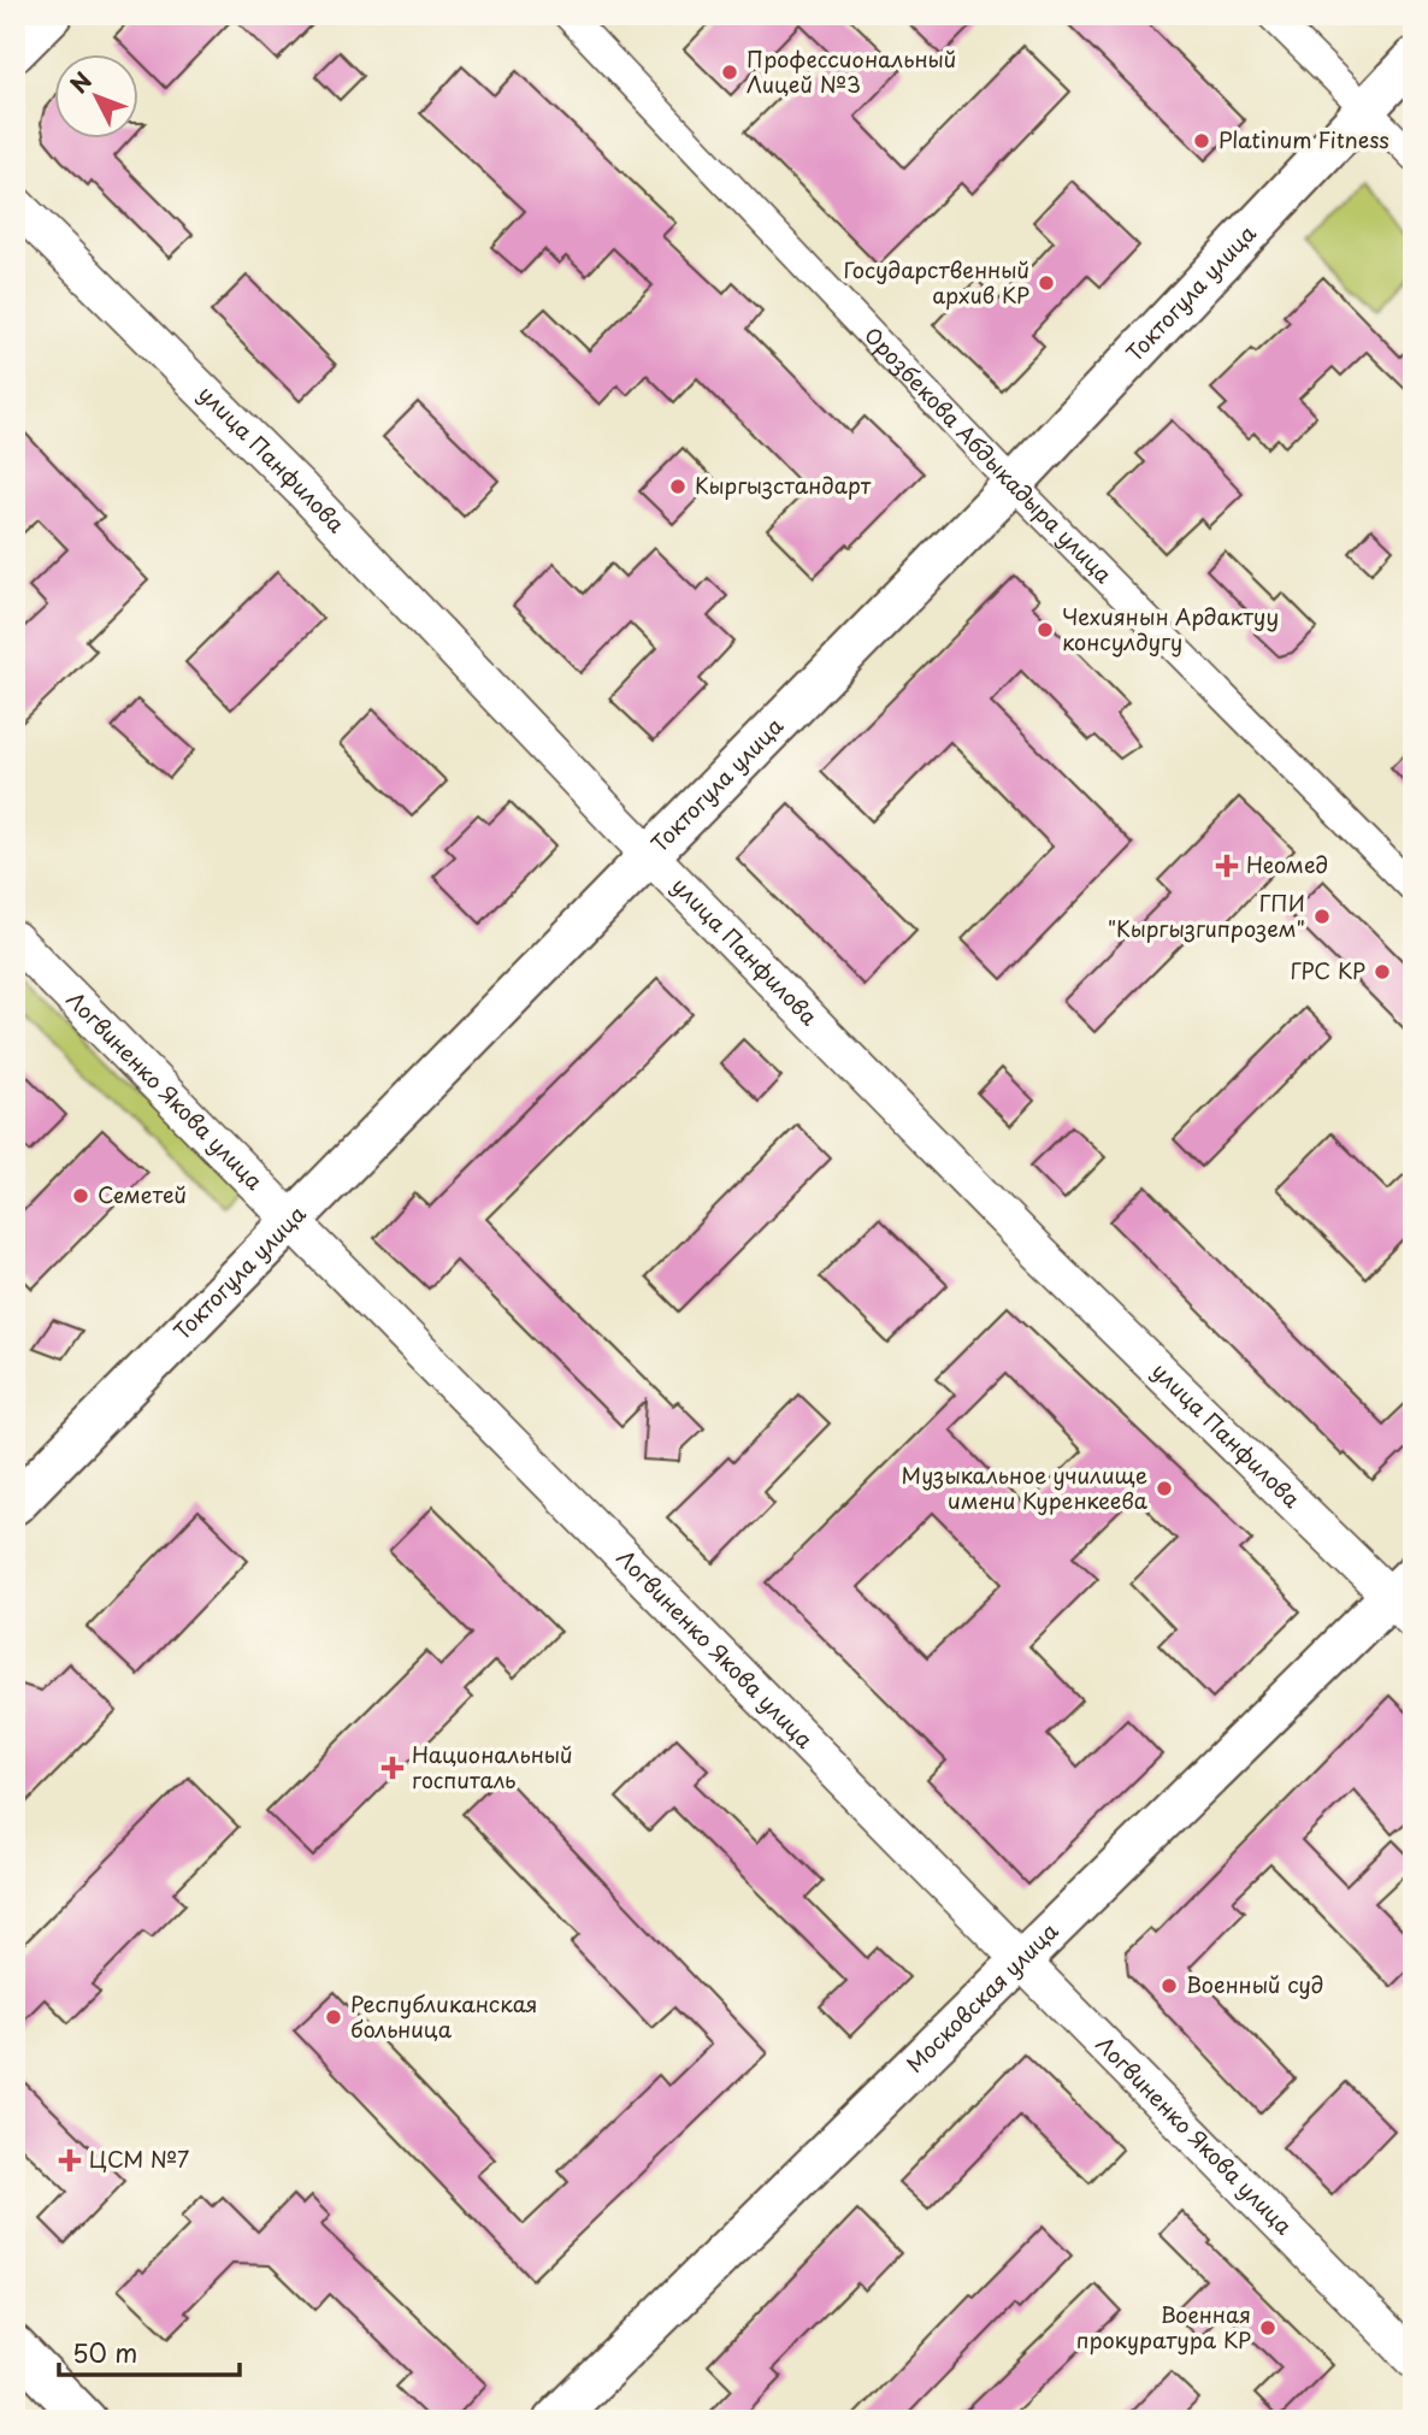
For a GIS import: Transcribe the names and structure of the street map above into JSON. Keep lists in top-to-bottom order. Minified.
{"streets":{"main road":["Токтогула улица","Московская улица"],"street":["Орозбекова Абдыкадыра улица","улица Панфилова","Логвиненко Якова улица"]},"crossings":[["Токтогула улица","Орозбекова Абдыкадыра улица"],["Токтогула улица","улица Панфилова"],["Токтогула улица","Логвиненко Якова улица"],["улица Панфилова","Московская улица"],["Логвиненко Якова улица","Московская улица"]],"places":{"other":["Профессиональный Лицей №3","Platinum Fitness","Государственный архив КР","Кыргызстандарт","Чехиянын Ардактуу консулдугу","ГПИ \"Кыргызгипрозем\"","ГРС КР","Семетей","Музыкальное училище имени Куренкеева","Военный суд","Республиканская больница","Военная прокуратура КР"],"health":["Неомед","Национальный госпиталь","ЦСМ №7"]},"scale_bar":"50 m","north":"top left"}
